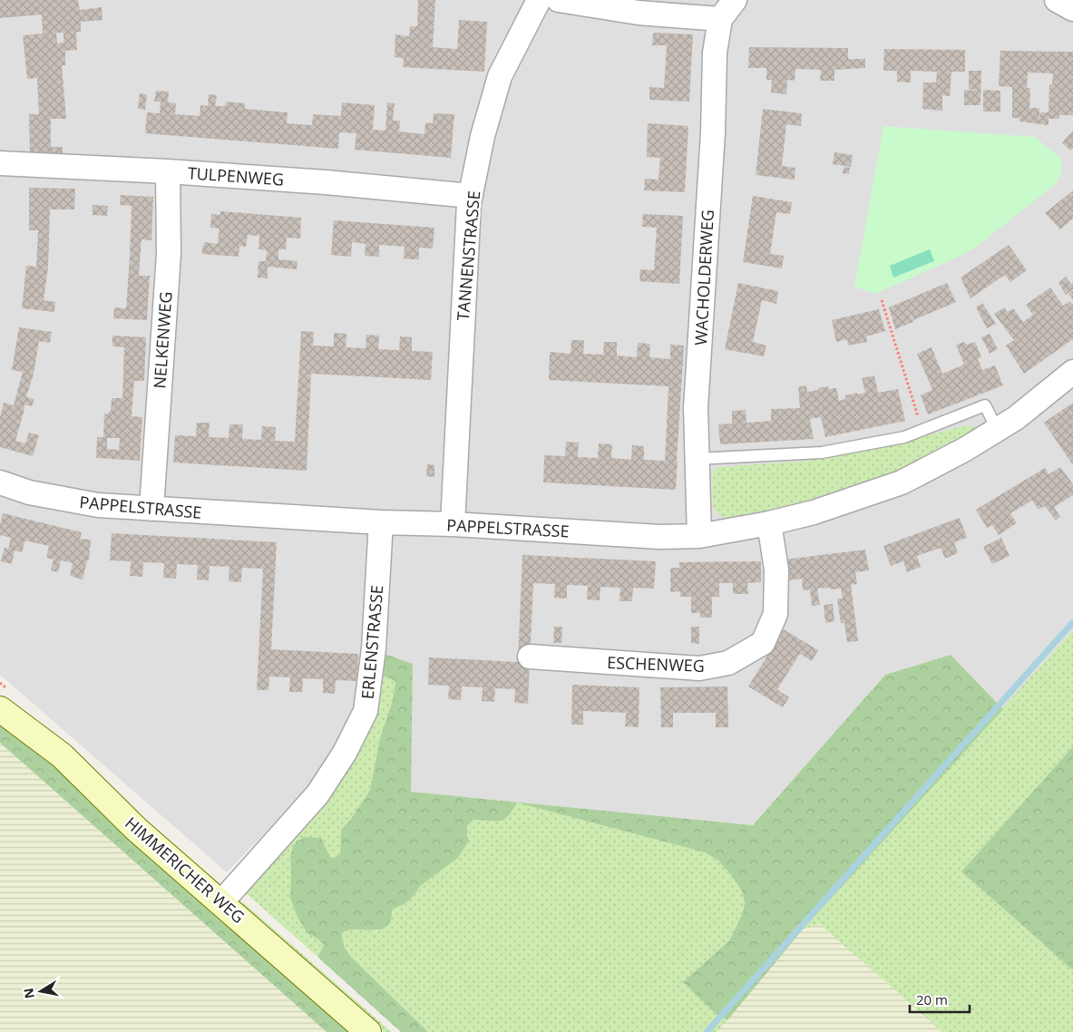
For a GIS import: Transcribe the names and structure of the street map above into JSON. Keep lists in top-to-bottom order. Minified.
{"streets":{"street":["TULPENWEG","TANNENSTRASSE","WACHOLDERWEG","NELKENWEG","PAPPELSTRASSE","ERLENSTRASSE","ESCHENWEG","HIMMERICHER WEG"]},"crossings":[["TULPENWEG","TANNENSTRASSE"],["TULPENWEG","NELKENWEG"],["TANNENSTRASSE","PAPPELSTRASSE"],["WACHOLDERWEG","PAPPELSTRASSE"],["NELKENWEG","PAPPELSTRASSE"],["PAPPELSTRASSE","ERLENSTRASSE"],["PAPPELSTRASSE","ESCHENWEG"],["ERLENSTRASSE","HIMMERICHER WEG"]],"scale_bar":"20 m","north":"left"}
